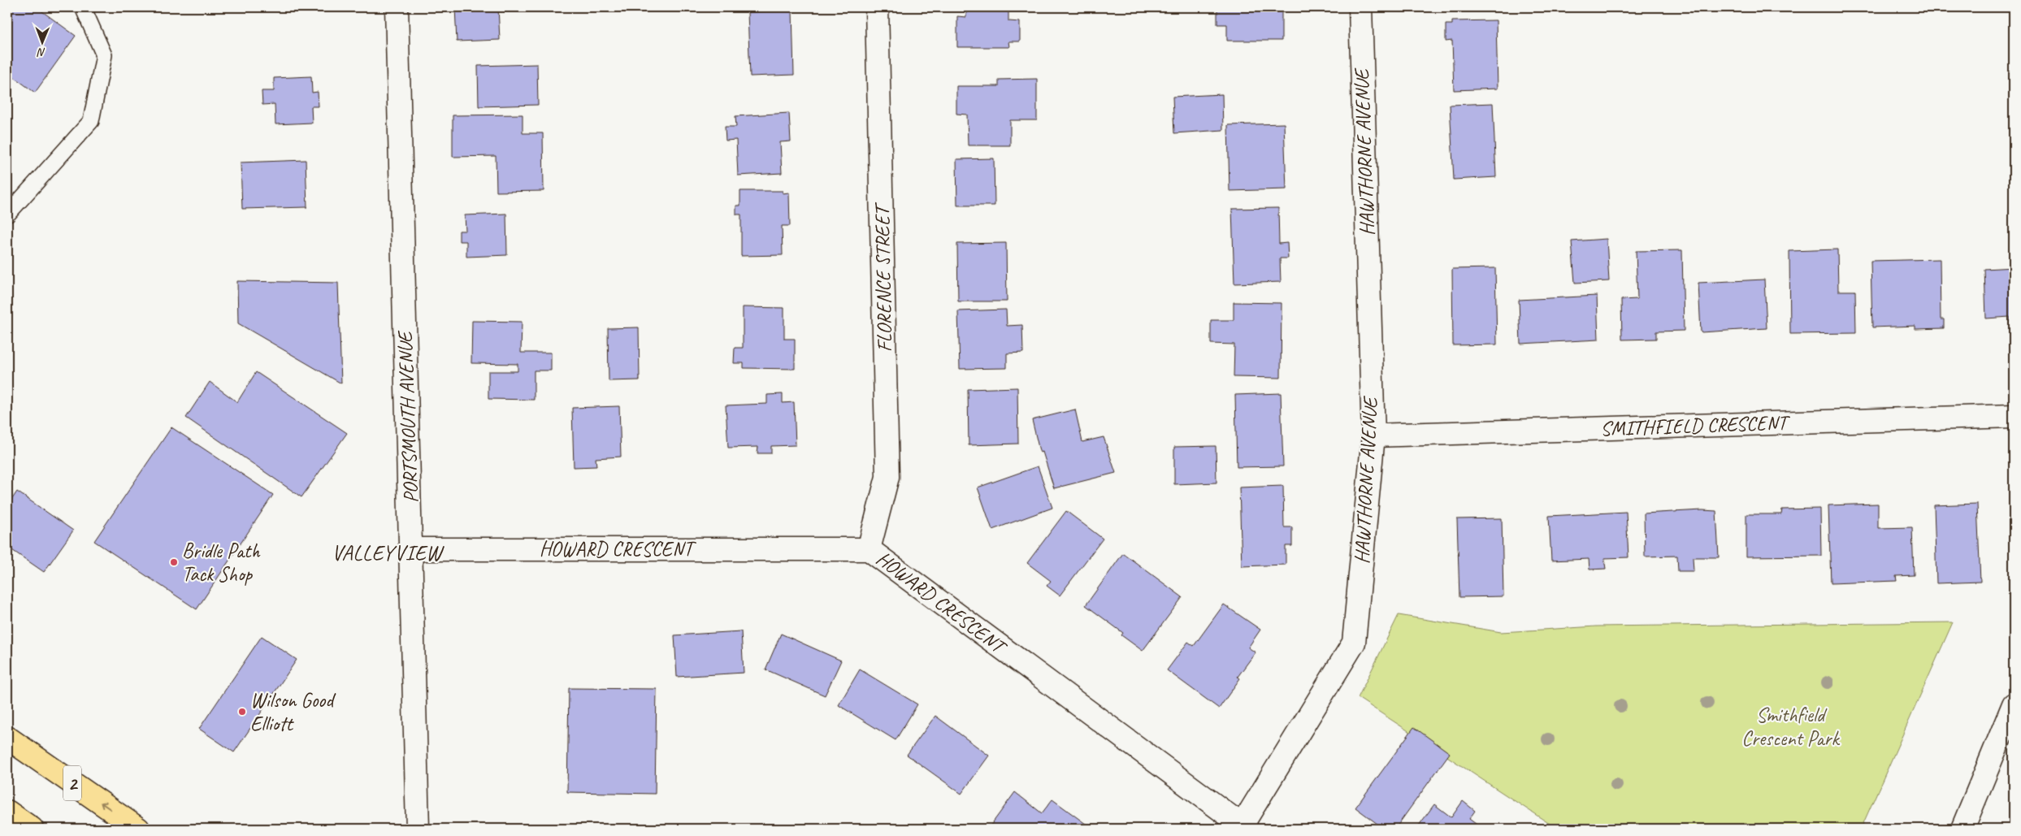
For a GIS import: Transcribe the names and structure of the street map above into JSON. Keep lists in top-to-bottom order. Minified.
{"streets":{"main road":["2"],"street":["HAWTHORNE AVENUE","FLORENCE STREET","PORTSMOUTH AVENUE","SMITHFIELD CRESCENT","HOWARD CRESCENT"]},"crossings":[["HAWTHORNE AVENUE","SMITHFIELD CRESCENT"],["HAWTHORNE AVENUE","HOWARD CRESCENT"],["FLORENCE STREET","HOWARD CRESCENT"],["PORTSMOUTH AVENUE","HOWARD CRESCENT"]],"districts":["VALLEYVIEW"],"parks":["Smithfield Crescent Park"],"places":["Bridle Path Tack Shop","Wilson Good Elliott"],"north":"bottom"}
